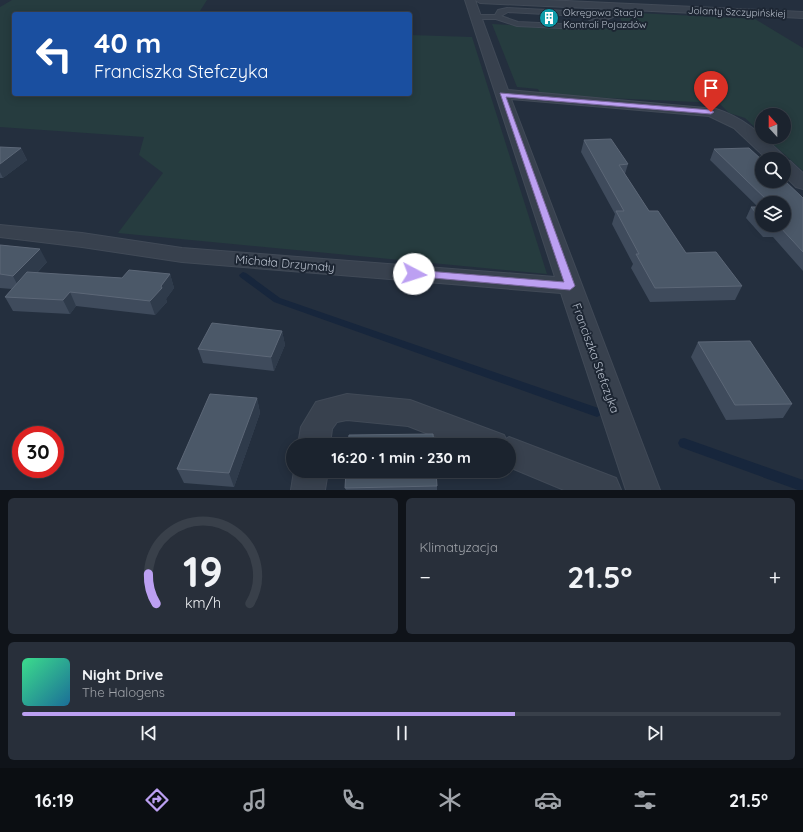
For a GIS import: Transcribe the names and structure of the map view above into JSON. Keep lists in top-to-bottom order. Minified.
{"streets":{"street":["Jolanty Szczypińskiej","Michała Drzymały","Franciszka Stefczyka"]},"crossings":[["Jolanty Szczypińskiej","Franciszka Stefczyka"],["Michała Drzymały","Franciszka Stefczyka"]],"places":{"building":["Okręgowa Stacja Kontroli Pojazdów"]},"north":"top","page":{"turn":["40 m","Franciszka Stefczyka"],"limit":"30","trip":"16:20 · 1 min · 230 m","tile":"Klimatyzacja","heat":["−","21.5°","+"],"song":["Night Drive","The Halogens"],"tabs":["16:19","21.5°"],"gauge":["19","km/h"]}}
